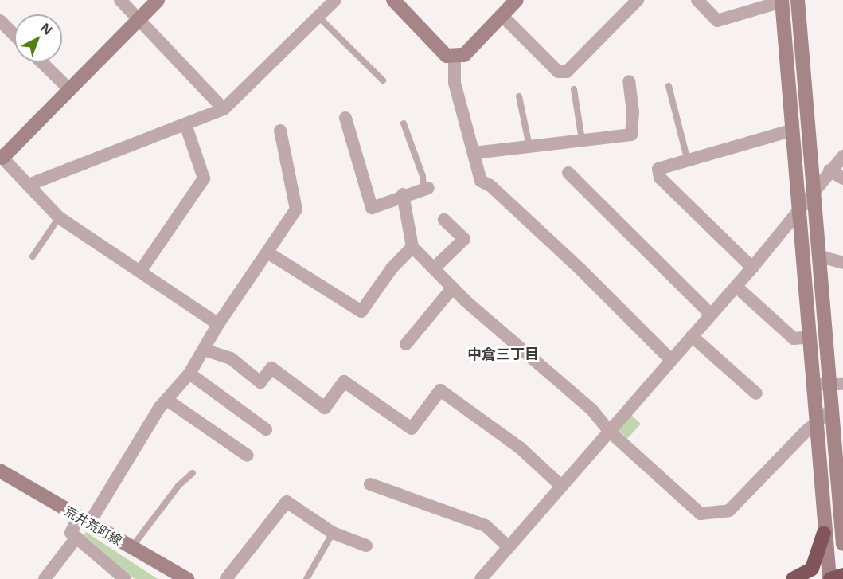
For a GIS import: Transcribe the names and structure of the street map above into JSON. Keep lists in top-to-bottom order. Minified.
{"streets":{"street":["荒井荒町線"]},"districts":["中倉三丁目"],"north":"top right"}
